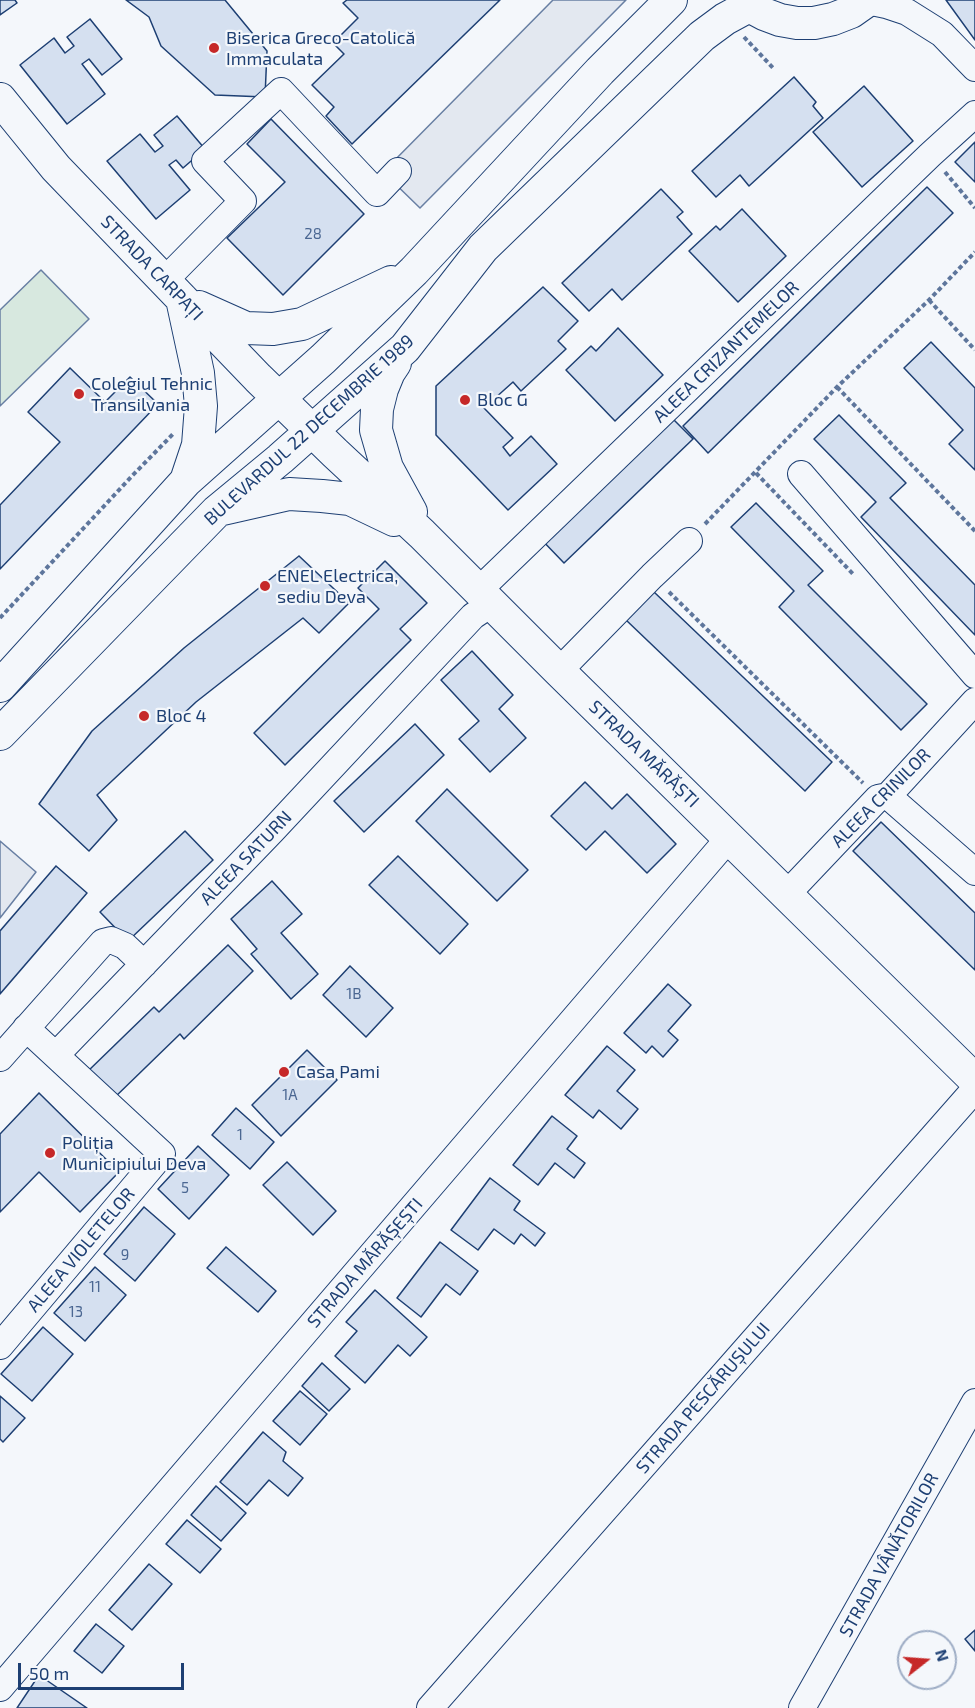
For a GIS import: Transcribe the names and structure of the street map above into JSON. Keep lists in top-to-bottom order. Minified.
{"streets":{"main road":["STRADA CARPAȚI","BULEVARDUL 22 DECEMBRIE 1989","STRADA MĂRĂȘTI"],"street":["ALEEA CRIZANTEMELOR","ALEEA CRINILOR","ALEEA SATURN","ALEEA VIOLETELOR","STRADA MĂRĂȘEȘTI","STRADA PESCĂRUȘULUI","STRADA VÂNĂTORILOR"]},"crossings":[["STRADA CARPAȚI","BULEVARDUL 22 DECEMBRIE 1989"],["STRADA CARPAȚI","STRADA MĂRĂȘTI"],["ALEEA CRIZANTEMELOR","STRADA MĂRĂȘTI"],["ALEEA CRIZANTEMELOR","ALEEA SATURN"],["BULEVARDUL 22 DECEMBRIE 1989","STRADA MĂRĂȘTI"],["STRADA MĂRĂȘTI","ALEEA CRINILOR"],["STRADA MĂRĂȘTI","ALEEA SATURN"],["STRADA MĂRĂȘTI","STRADA MĂRĂȘEȘTI"],["ALEEA SATURN","ALEEA VIOLETELOR"]],"places":["Biserica Greco-Catolică Immaculata","Colegiul Tehnic Transilvania","Bloc G","ENEL Electrica, sediu Deva","Bloc 4","Casa Pami","Poliția Municipiului Deva"],"house_numbers":["28","1B","1A","1","5","9","11","13"],"scale_bar":"50 m","north":"right"}
